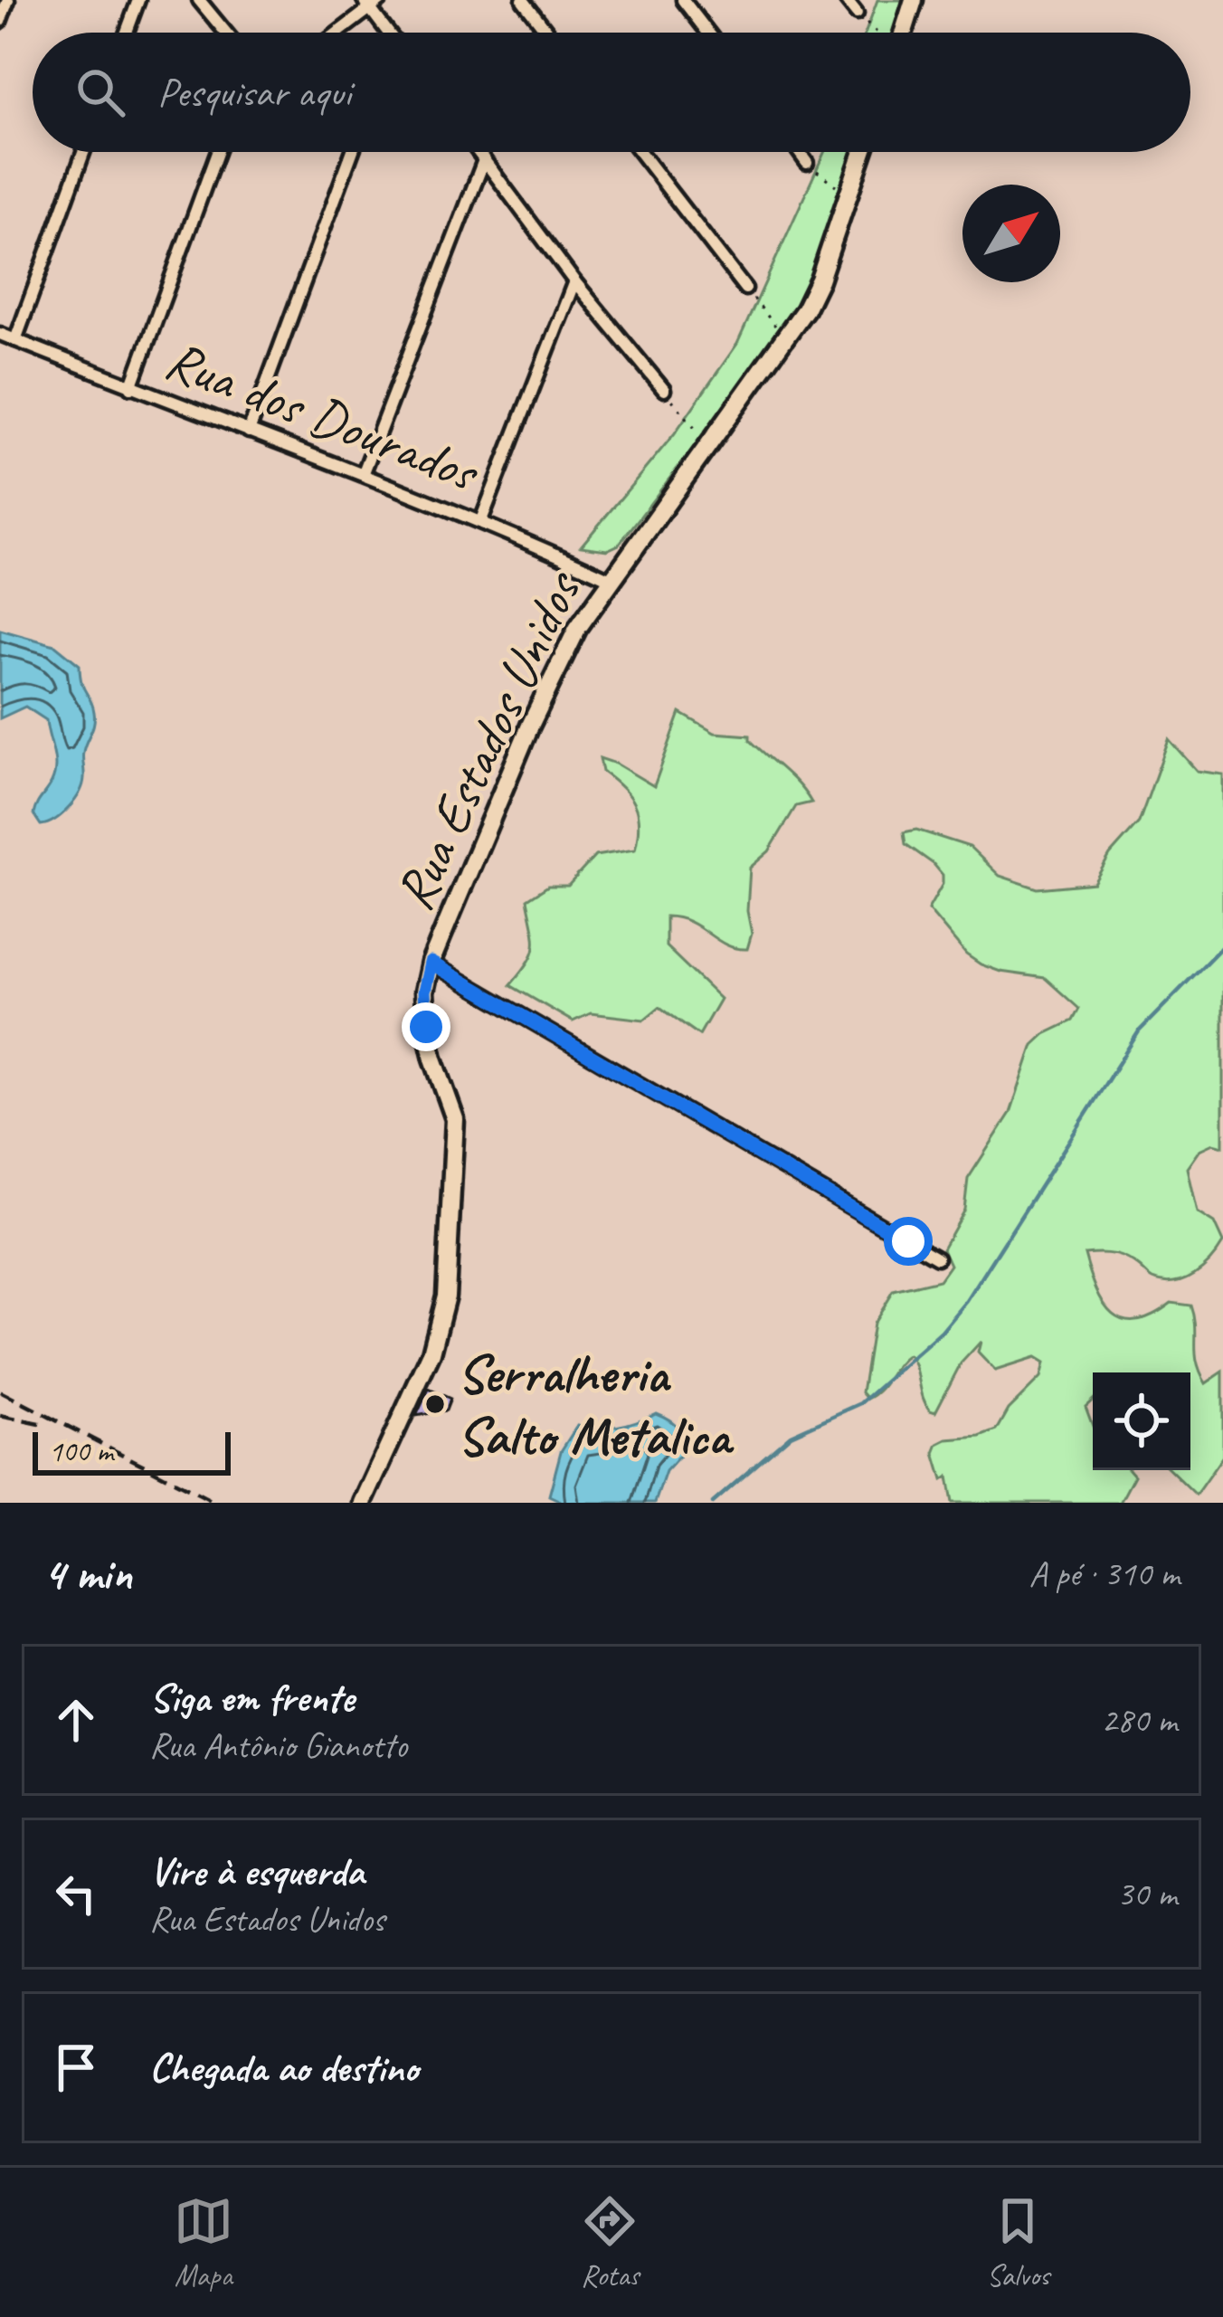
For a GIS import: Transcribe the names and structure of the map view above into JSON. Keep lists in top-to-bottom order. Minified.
{"streets":{"street":["Rua dos Dourados","Rua Estados Unidos"]},"crossings":[["Rua dos Dourados","Rua Estados Unidos"]],"places":["Serralheria Salto Metalica"],"scale_bar":"100 m","north":"top right","page":{"search":"Pesquisar aqui","scale":"100 m","heading":["4 min","A pé · 310 m"],"list":[["Siga em frente","Rua Antônio Gianotto","280 m"],["Vire à esquerda","Rua Estados Unidos","30 m"],"Chegada ao destino"],"nav":["Mapa","Rotas","Salvos"]}}
